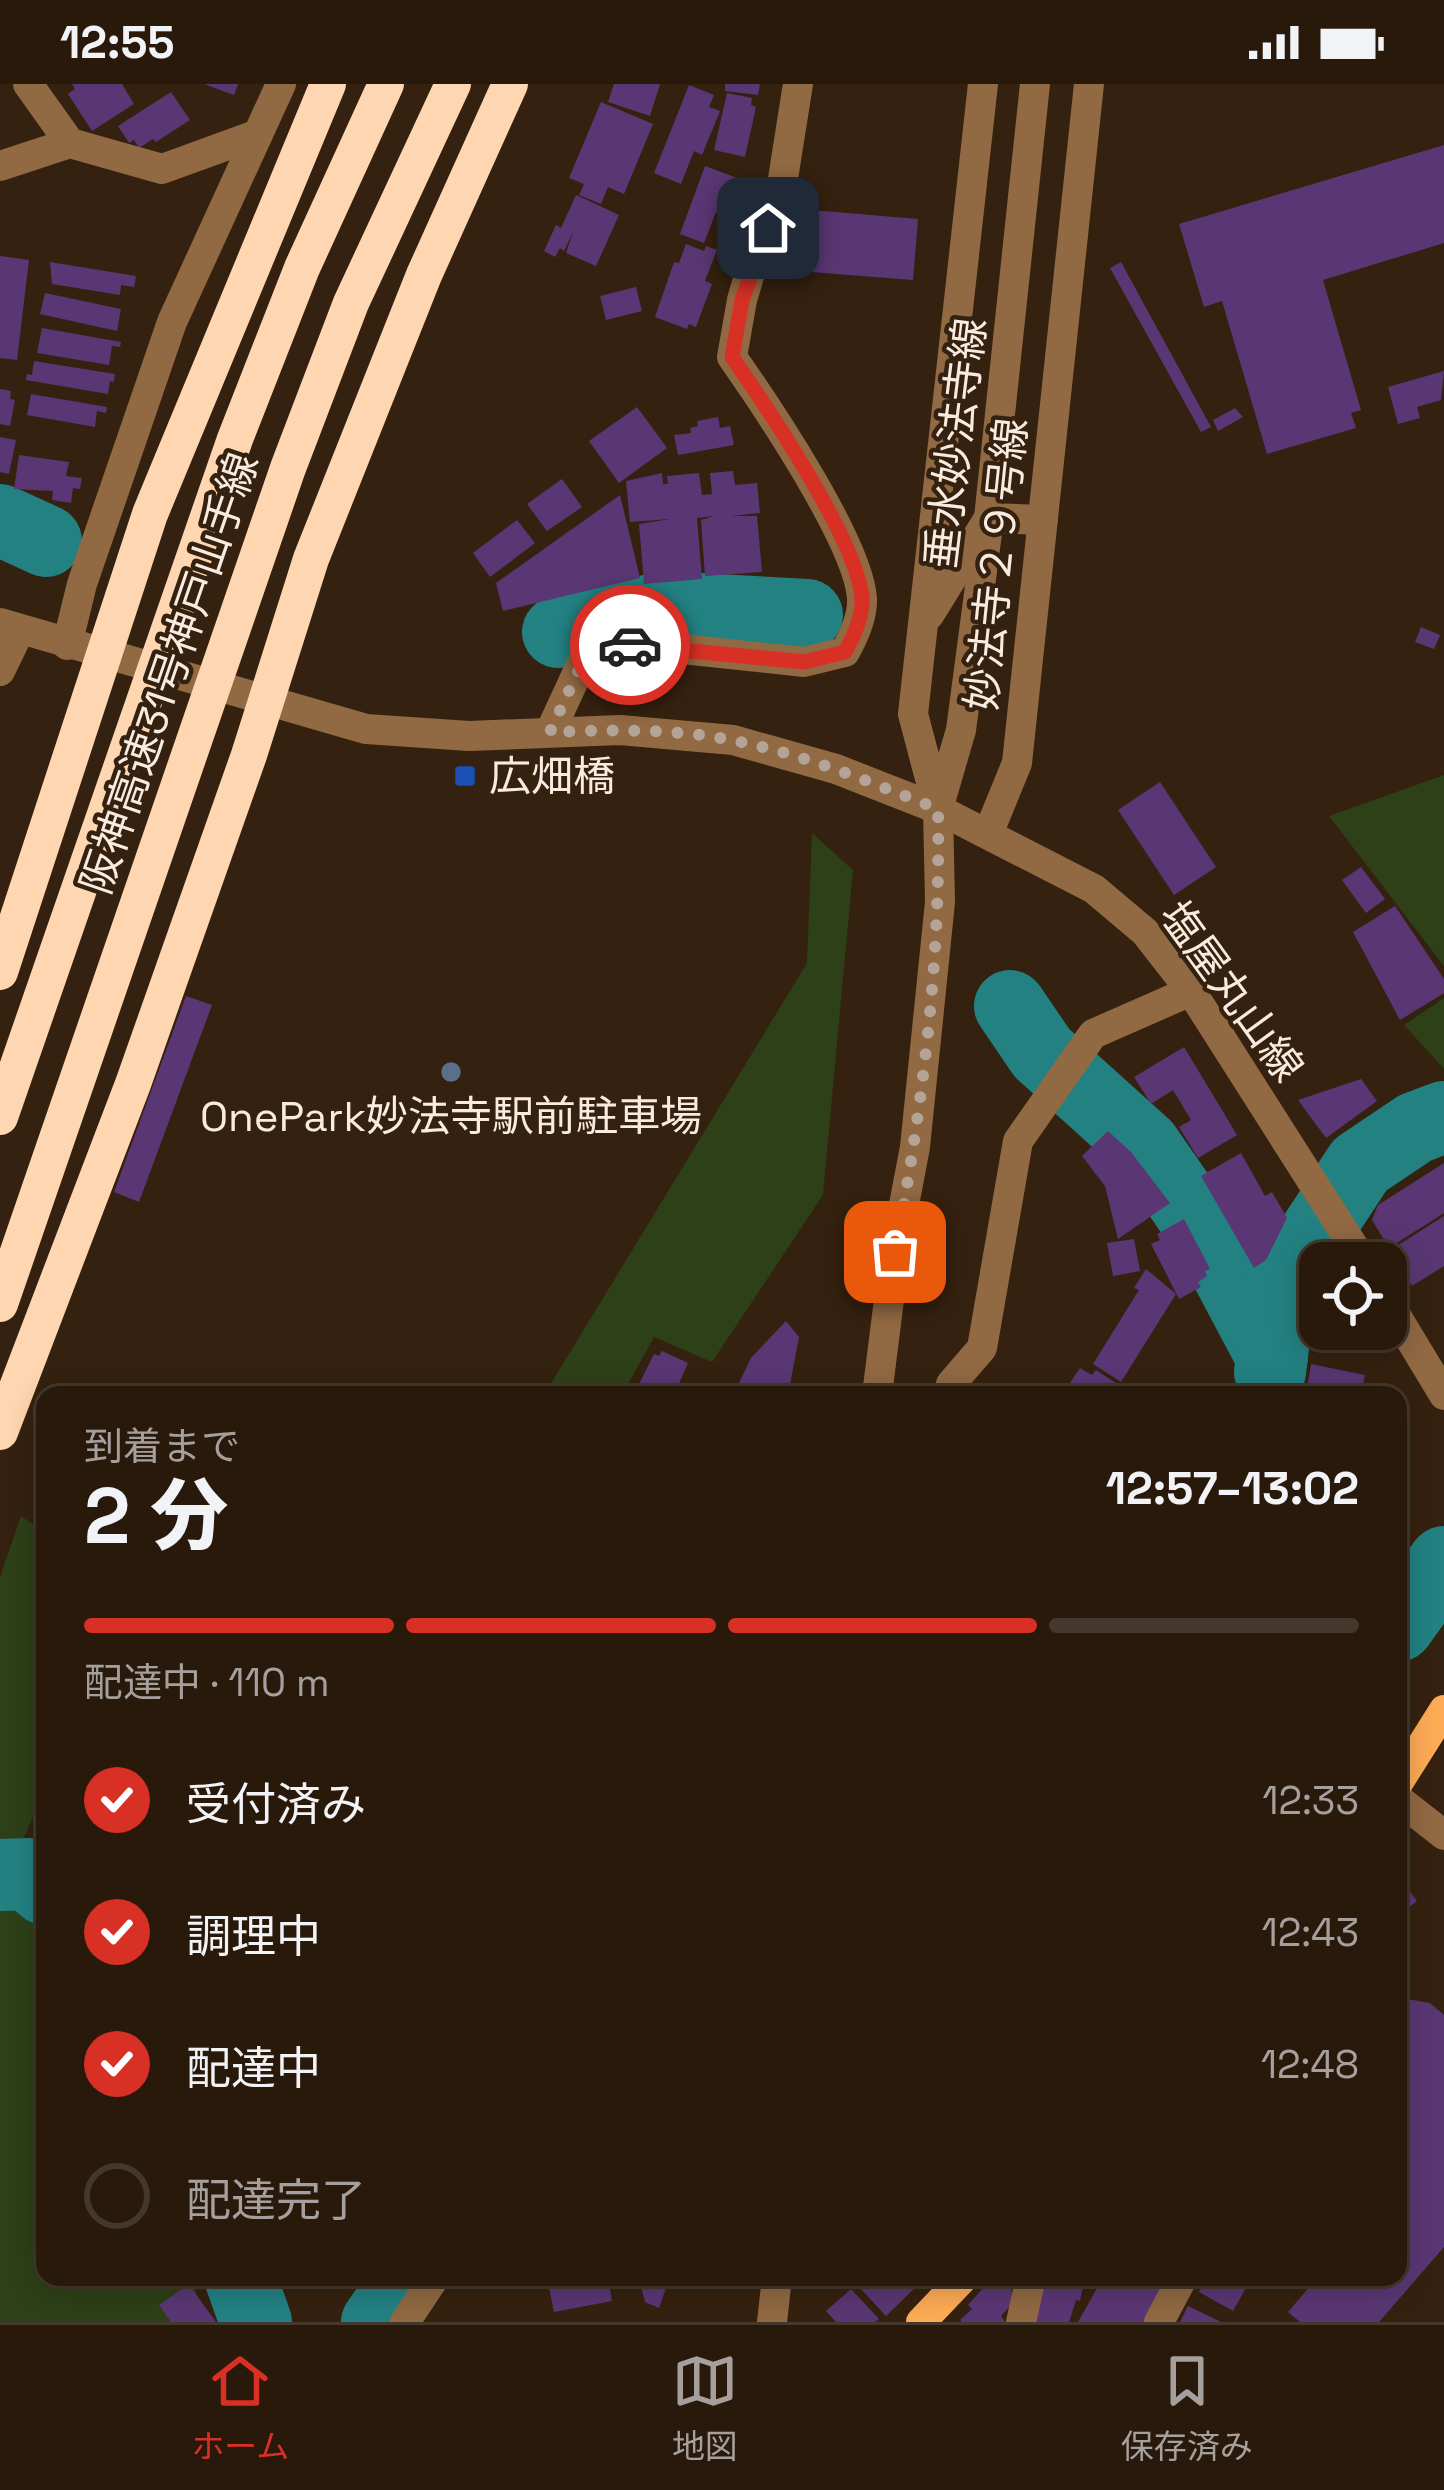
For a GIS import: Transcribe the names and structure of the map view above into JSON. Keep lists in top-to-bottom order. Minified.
{"streets":{"highway":["阪神高速31号神戸山手線"],"street":["垂水妙法寺線","妙法寺２９号線","塩屋丸山線"]},"crossings":[["垂水妙法寺線","塩屋丸山線"],["妙法寺２９号線","塩屋丸山線"]],"places":{"transit":["広畑橋"],"other":["OnePark妙法寺駅前駐車場"]},"page":{"status":"12:55","heading":["2 分","到着まで","12:57–13:02"],"bar":"配達中 · 110 m","list":[["受付済み","12:33"],["調理中","12:43"],["配達中","12:48"],"配達完了"],"tabs":["ホーム","地図","保存済み"]}}
